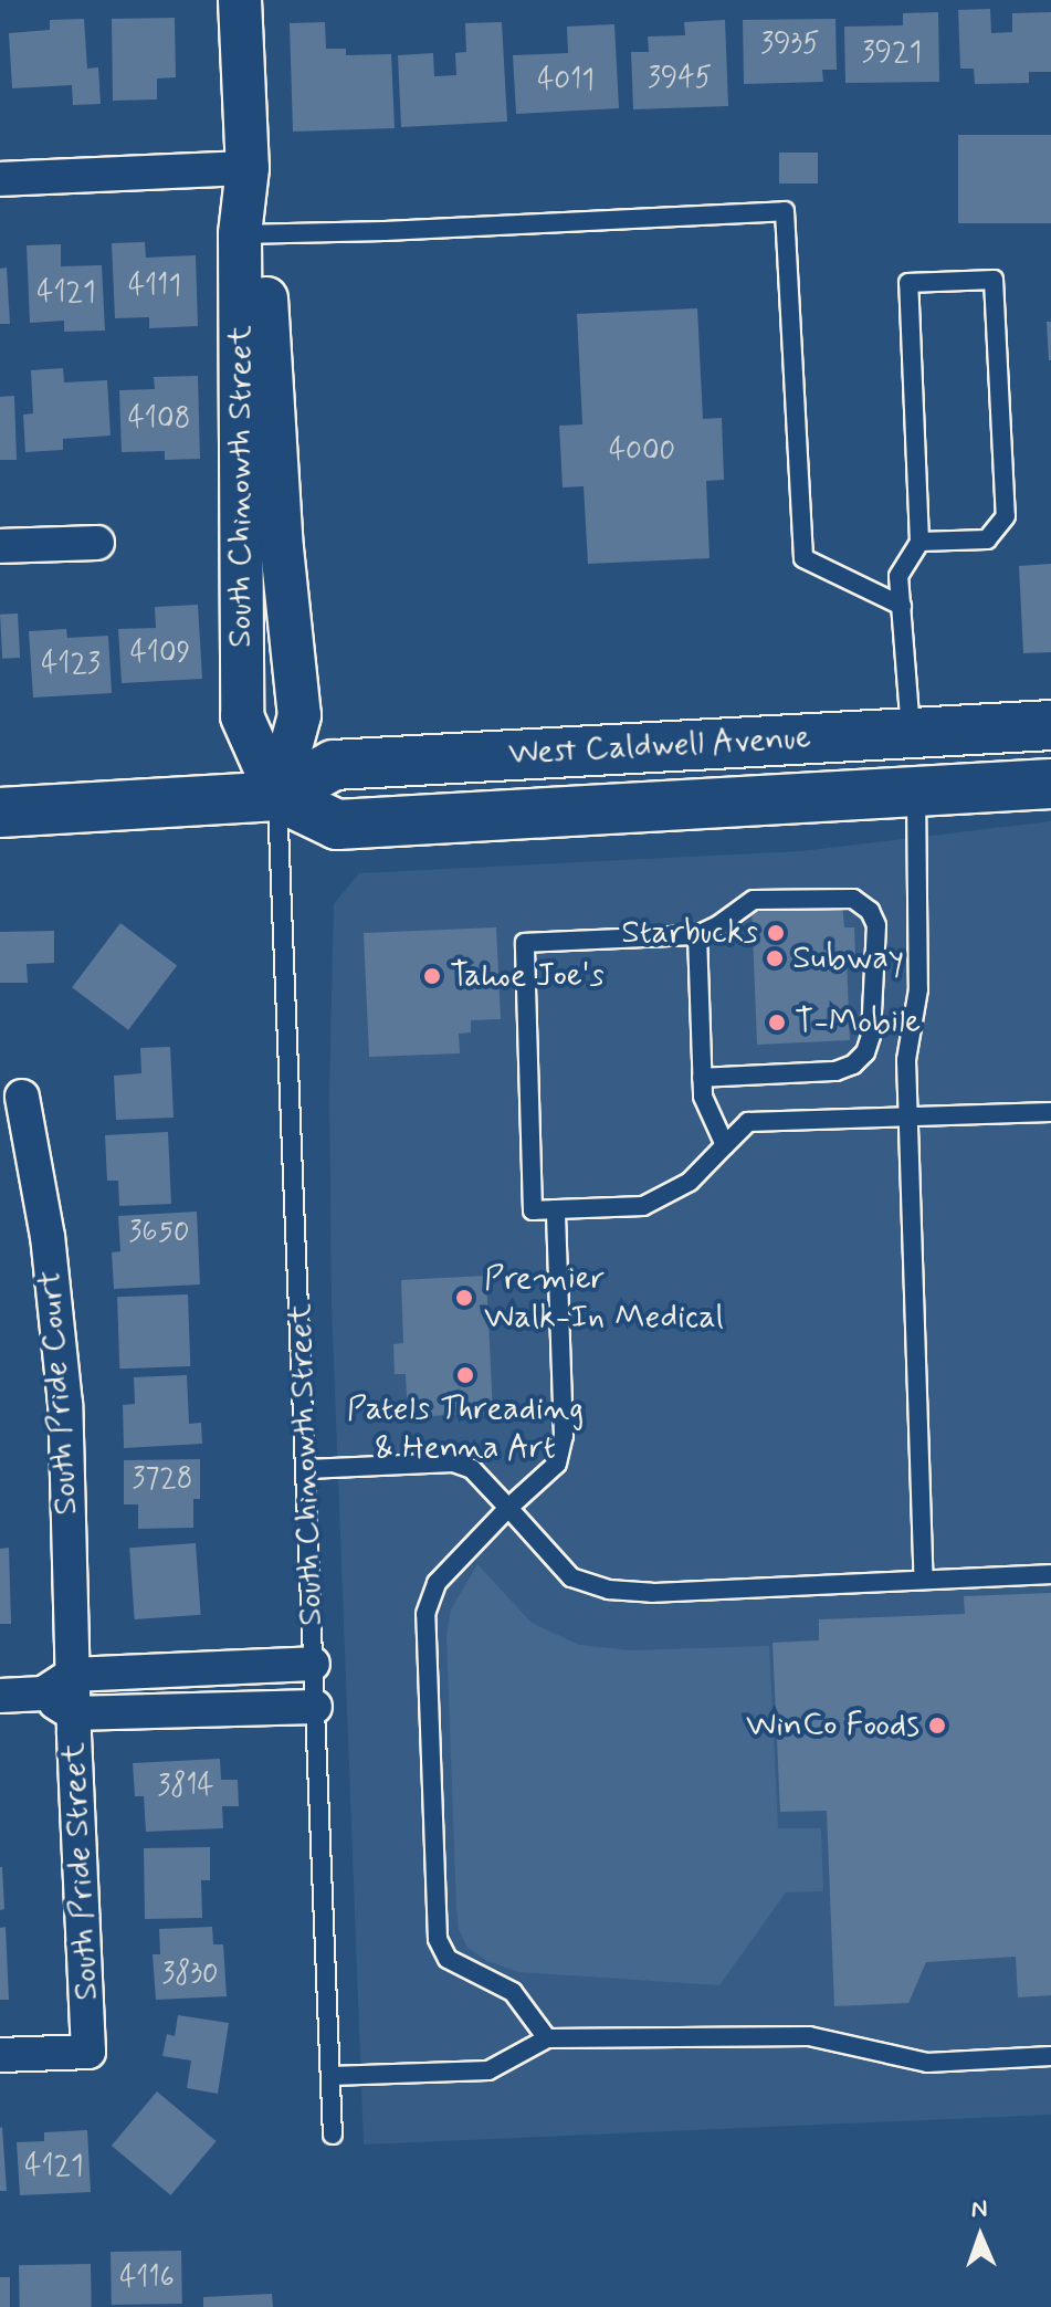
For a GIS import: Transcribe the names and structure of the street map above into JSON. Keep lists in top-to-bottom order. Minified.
{"streets":{"main road":["West Caldwell Avenue"],"street":["South Chinowth Street","South Pride Court","South Pride Street"]},"crossings":[["South Chinowth Street","West Caldwell Avenue"],["South Pride Court","South Pride Street"]],"places":["Starbucks","Subway","Tahoe Joe's","T-Mobile","Premier Walk-In Medical","Patels Threading & Henna Art","WinCo Foods"],"house_numbers":["3935","3921","3945","4011","4111","4121","4108","4000","4109","4123","3650","3728","3814","3830","4121","4116"],"north":"top"}
